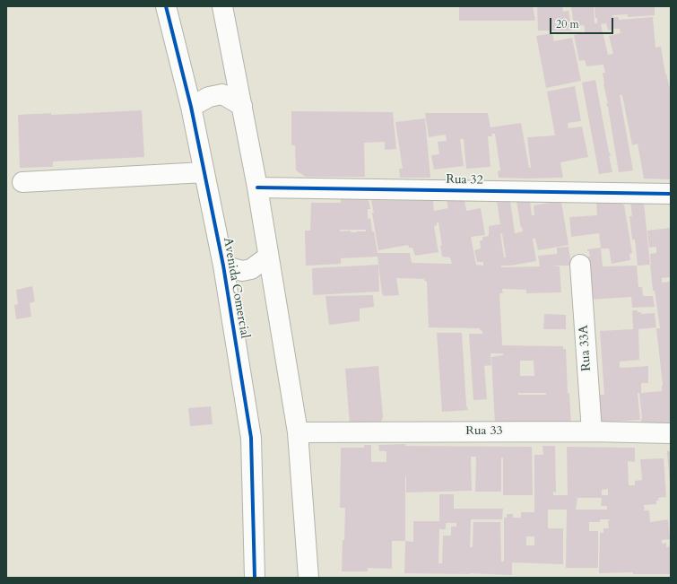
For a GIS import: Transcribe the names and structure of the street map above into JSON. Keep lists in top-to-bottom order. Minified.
{"streets":{"street":["Rua 32","Avenida Comercial","Rua 33A","Rua 33"]},"crossings":[["Rua 33A","Rua 33"]],"scale_bar":"20 m"}
